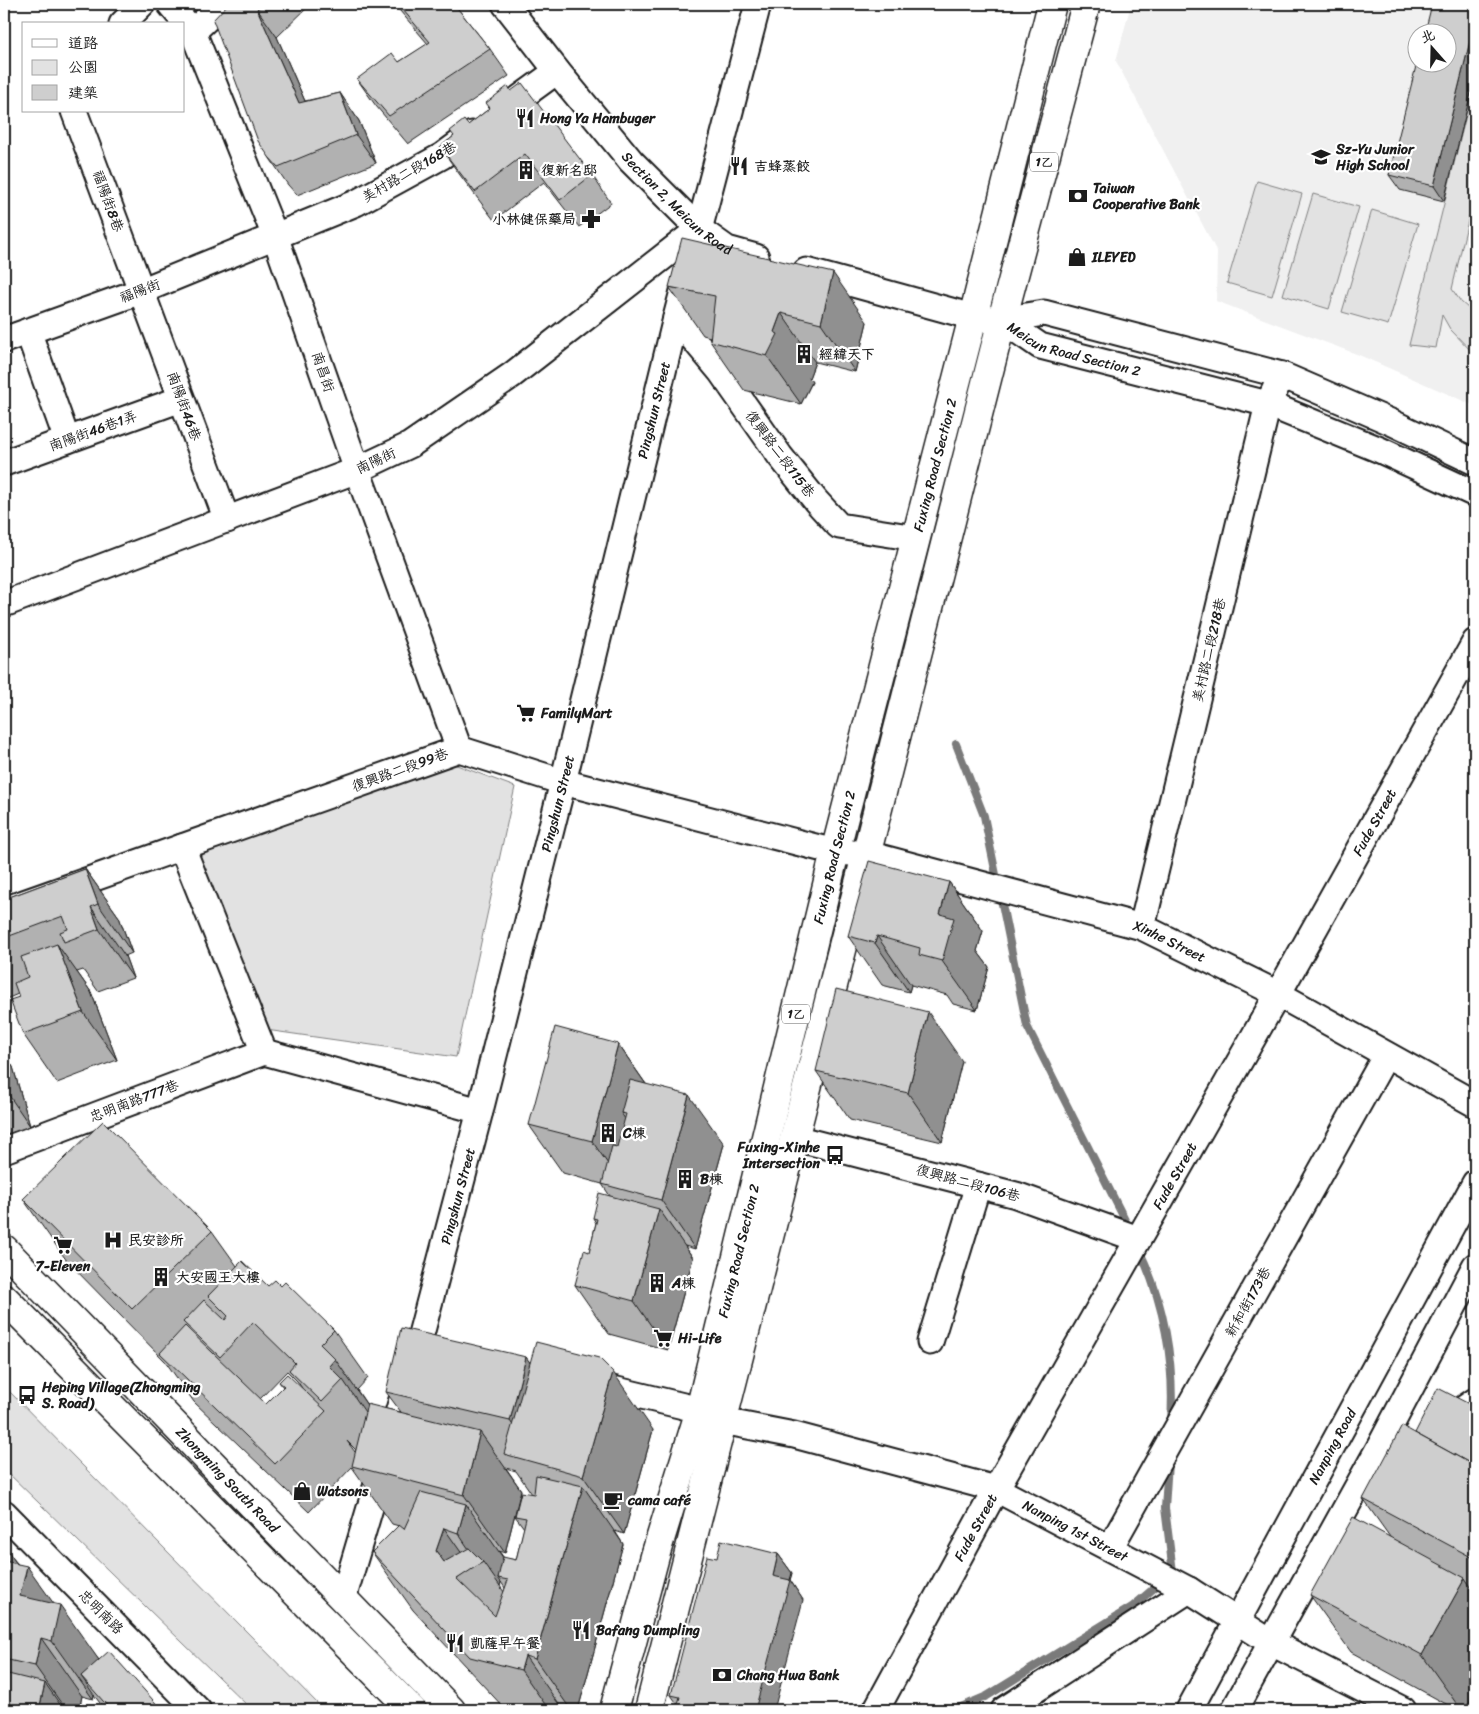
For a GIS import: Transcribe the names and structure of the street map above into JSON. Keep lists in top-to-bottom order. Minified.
{"streets":{"main road":["1乙","Fuxing Road Section 2","Zhongming South Road"],"street":["美村路二段168巷","Section 2, Meicun Road","福陽街8巷","福陽街","Meicun Road Section 2","南昌街","南陽街46巷","Pingshun Street","南陽街46巷1弄","復興路二段115巷","南陽街","美村路二段218巷","復興路二段99巷","Fude Street","Xinhe Street","忠明南路777巷","復興路二段106巷","新和街173巷","Nanping Road","Nanping 1st Street","忠明南路"]},"crossings":[["美村路二段168巷","Section 2, Meicun Road"],["美村路二段168巷","福陽街"],["美村路二段168巷","南昌街"],["Section 2, Meicun Road","Meicun Road Section 2"],["Section 2, Meicun Road","Pingshun Street"],["Section 2, Meicun Road","南陽街"],["Section 2, Meicun Road","Fuxing Road Section 2"],["福陽街8巷","福陽街"],["福陽街8巷","南陽街46巷"],["福陽街","南昌街"],["福陽街","南陽街46巷"],["Meicun Road Section 2","Fuxing Road Section 2"],["Meicun Road Section 2","美村路二段218巷"],["南昌街","南陽街"],["南昌街","復興路二段99巷"],["南陽街46巷","南陽街46巷1弄"],["南陽街46巷","南陽街"],["Pingshun Street","復興路二段115巷"],["Pingshun Street","南陽街"],["Pingshun Street","復興路二段99巷"],["Pingshun Street","Zhongming South Road"],["復興路二段115巷","Fuxing Road Section 2"],["Fuxing Road Section 2","復興路二段99巷"],["Fuxing Road Section 2","Xinhe Street"],["Fuxing Road Section 2","復興路二段106巷"],["Fuxing Road Section 2","Nanping 1st Street"],["美村路二段218巷","Xinhe Street"],["復興路二段99巷","Xinhe Street"],["Fude Street","Xinhe Street"],["Fude Street","復興路二段106巷"],["Fude Street","Nanping 1st Street"],["Xinhe Street","新和街173巷"],["新和街173巷","Nanping 1st Street"],["Nanping Road","Nanping 1st Street"]],"places":{"restaurant":["Hong Ya Hambuger","吉蜂蒸餃","Bafang Dumpling","凱薩早午餐"],"school or university":["Sz-Yu Junior High School"],"building":["復新名邸","經緯天下","C棟","B棟","大安國王大樓","A棟"],"bank":["Taiwan Cooperative Bank","Chang Hwa Bank"],"pharmacy":["小林健保藥局"],"shop":["ILEYED","Watsons"],"supermarket":["FamilyMart","7-Eleven","Hi-Life"],"bus stop":["Fuxing-Xinhe Intersection","Heping Village(Zhongming S. Road)"],"hospital":["民安診所"],"cafe":["cama café"]},"legend":["道路","公園","建築"],"north":"top"}
